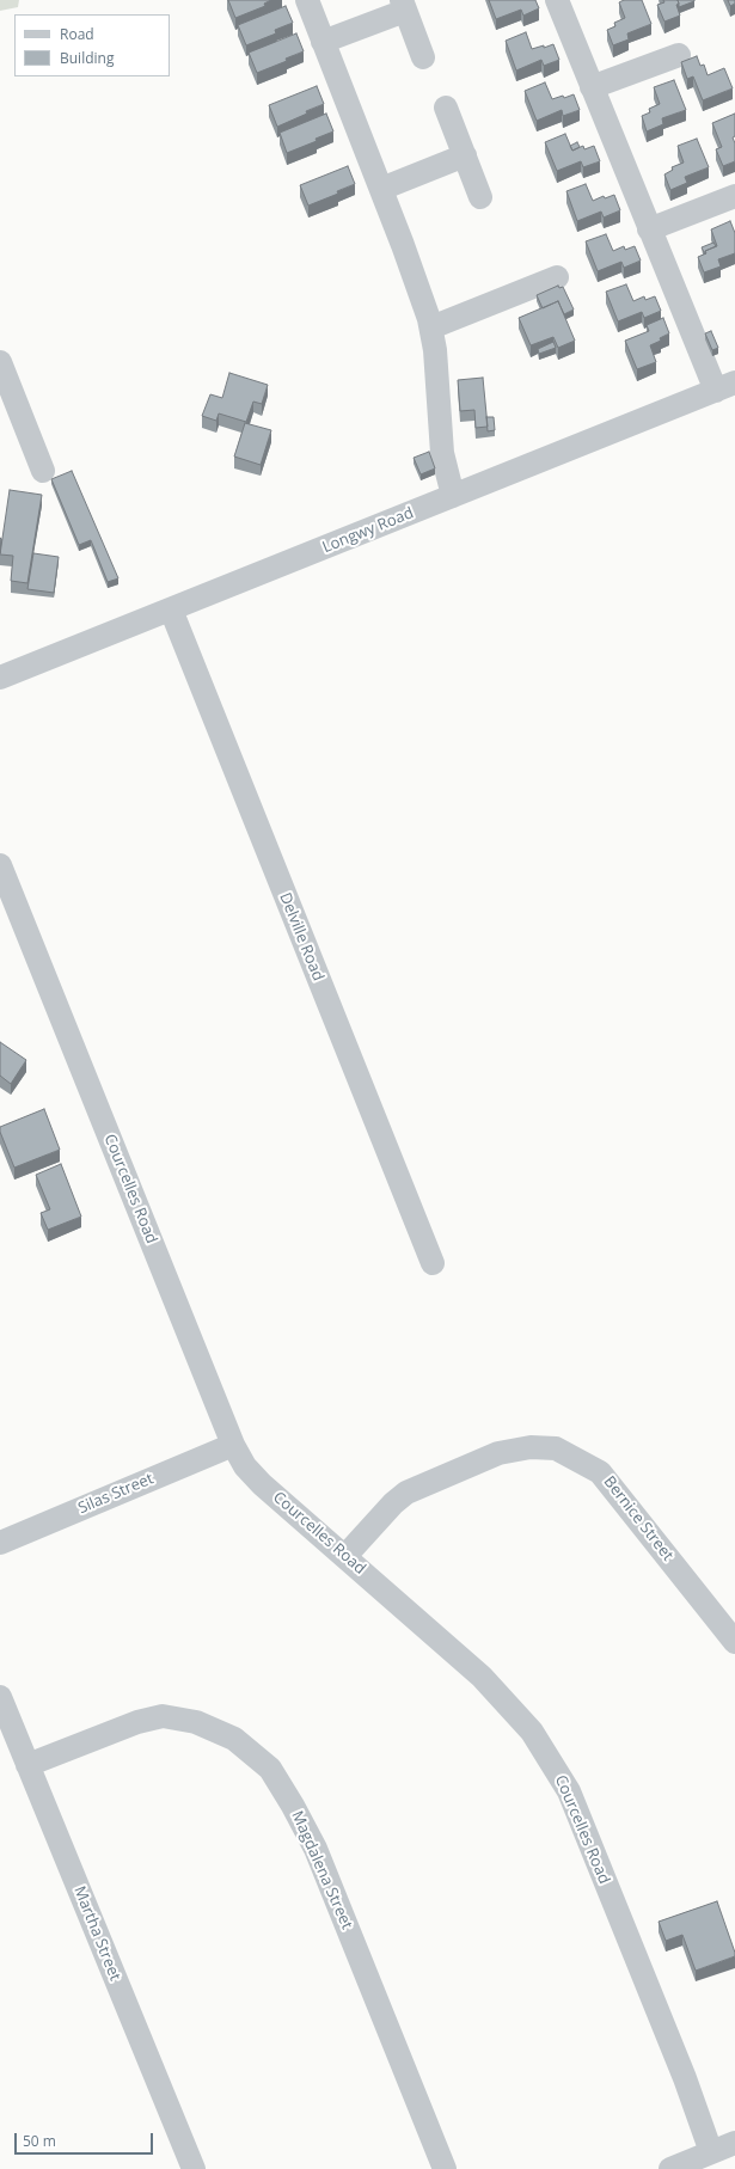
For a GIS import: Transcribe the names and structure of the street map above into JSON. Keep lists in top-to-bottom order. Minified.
{"streets":{"street":["Longwy Road","Delville Road","Courcelles Road","Silas Street","Bernice Street","Magdalena Street","Martha Street"]},"crossings":[["Longwy Road","Delville Road"],["Courcelles Road","Silas Street"],["Courcelles Road","Bernice Street"],["Magdalena Street","Martha Street"]],"legend":["Road","Building"],"scale_bar":"50 m"}
